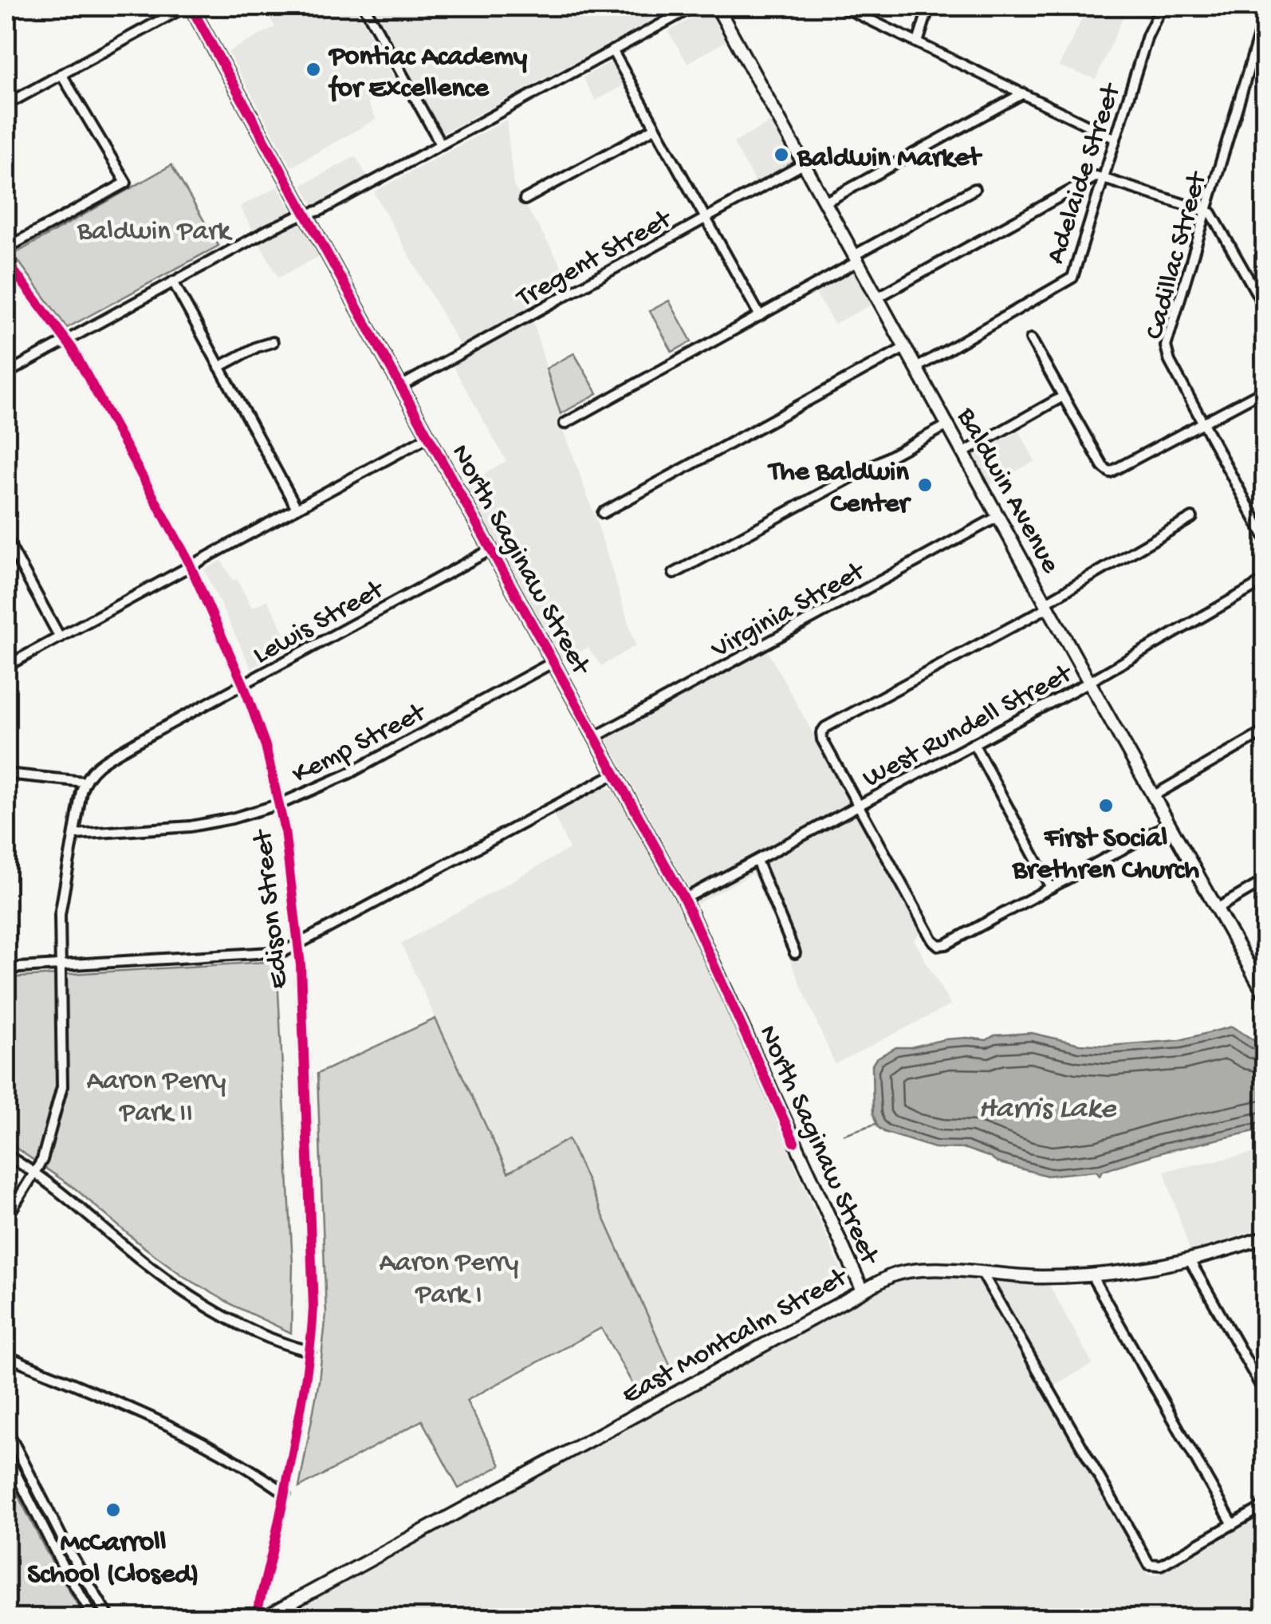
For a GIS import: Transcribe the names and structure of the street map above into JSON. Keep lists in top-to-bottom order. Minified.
{"streets":{"main road":["Baldwin Avenue","North Saginaw Street","East Montcalm Street"],"street":["Adelaide Street","Cadillac Street","Tregent Street","Virginia Street","Lewis Street","West Rundell Street","Kemp Street","Edison Street"]},"crossings":[["Adelaide Street","Baldwin Avenue"],["Tregent Street","Baldwin Avenue"],["Tregent Street","North Saginaw Street"],["Baldwin Avenue","Virginia Street"],["Baldwin Avenue","West Rundell Street"],["North Saginaw Street","Virginia Street"],["North Saginaw Street","Lewis Street"],["North Saginaw Street","West Rundell Street"],["North Saginaw Street","Kemp Street"],["North Saginaw Street","East Montcalm Street"],["Lewis Street","Edison Street"],["Kemp Street","Edison Street"]],"water":["Harris Lake"],"parks":["Baldwin Park","Aaron Perry Park II","Aaron Perry Park I"],"places":["Pontiac Academy for Excellence","Baldwin Market","The Baldwin Center","First Social Brethren Church","McCarroll School (Closed)"]}
